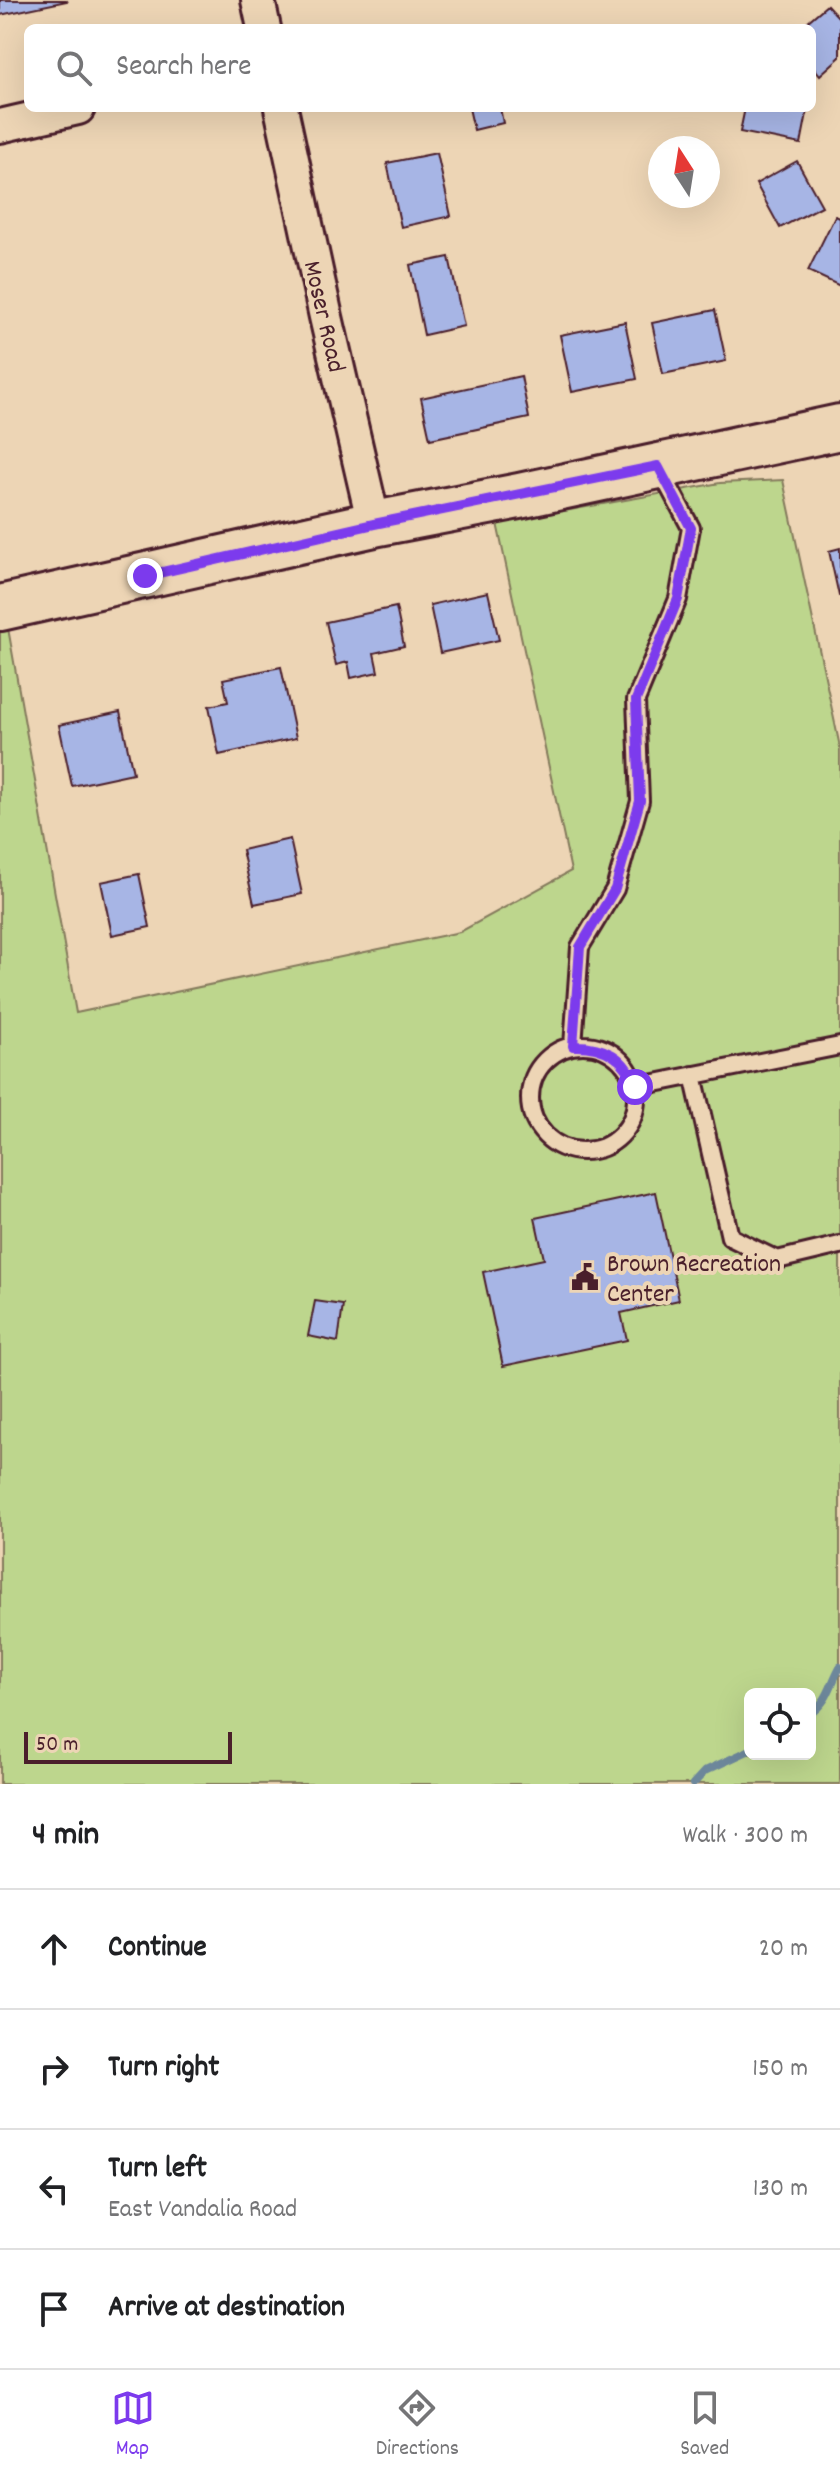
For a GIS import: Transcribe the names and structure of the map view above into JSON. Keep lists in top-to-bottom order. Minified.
{"streets":{"street":["Moser Road"]},"places":{"public building":["Brown Recreation Center"]},"scale_bar":"50 m","north":"top","page":{"search":"Search here","scale":"50 m","heading":["4 min","Walk · 300 m"],"list":[["Continue","20 m"],["Turn right","150 m"],["Turn left","East Vandalia Road","130 m"],"Arrive at destination"],"nav":["Map","Directions","Saved"]}}
